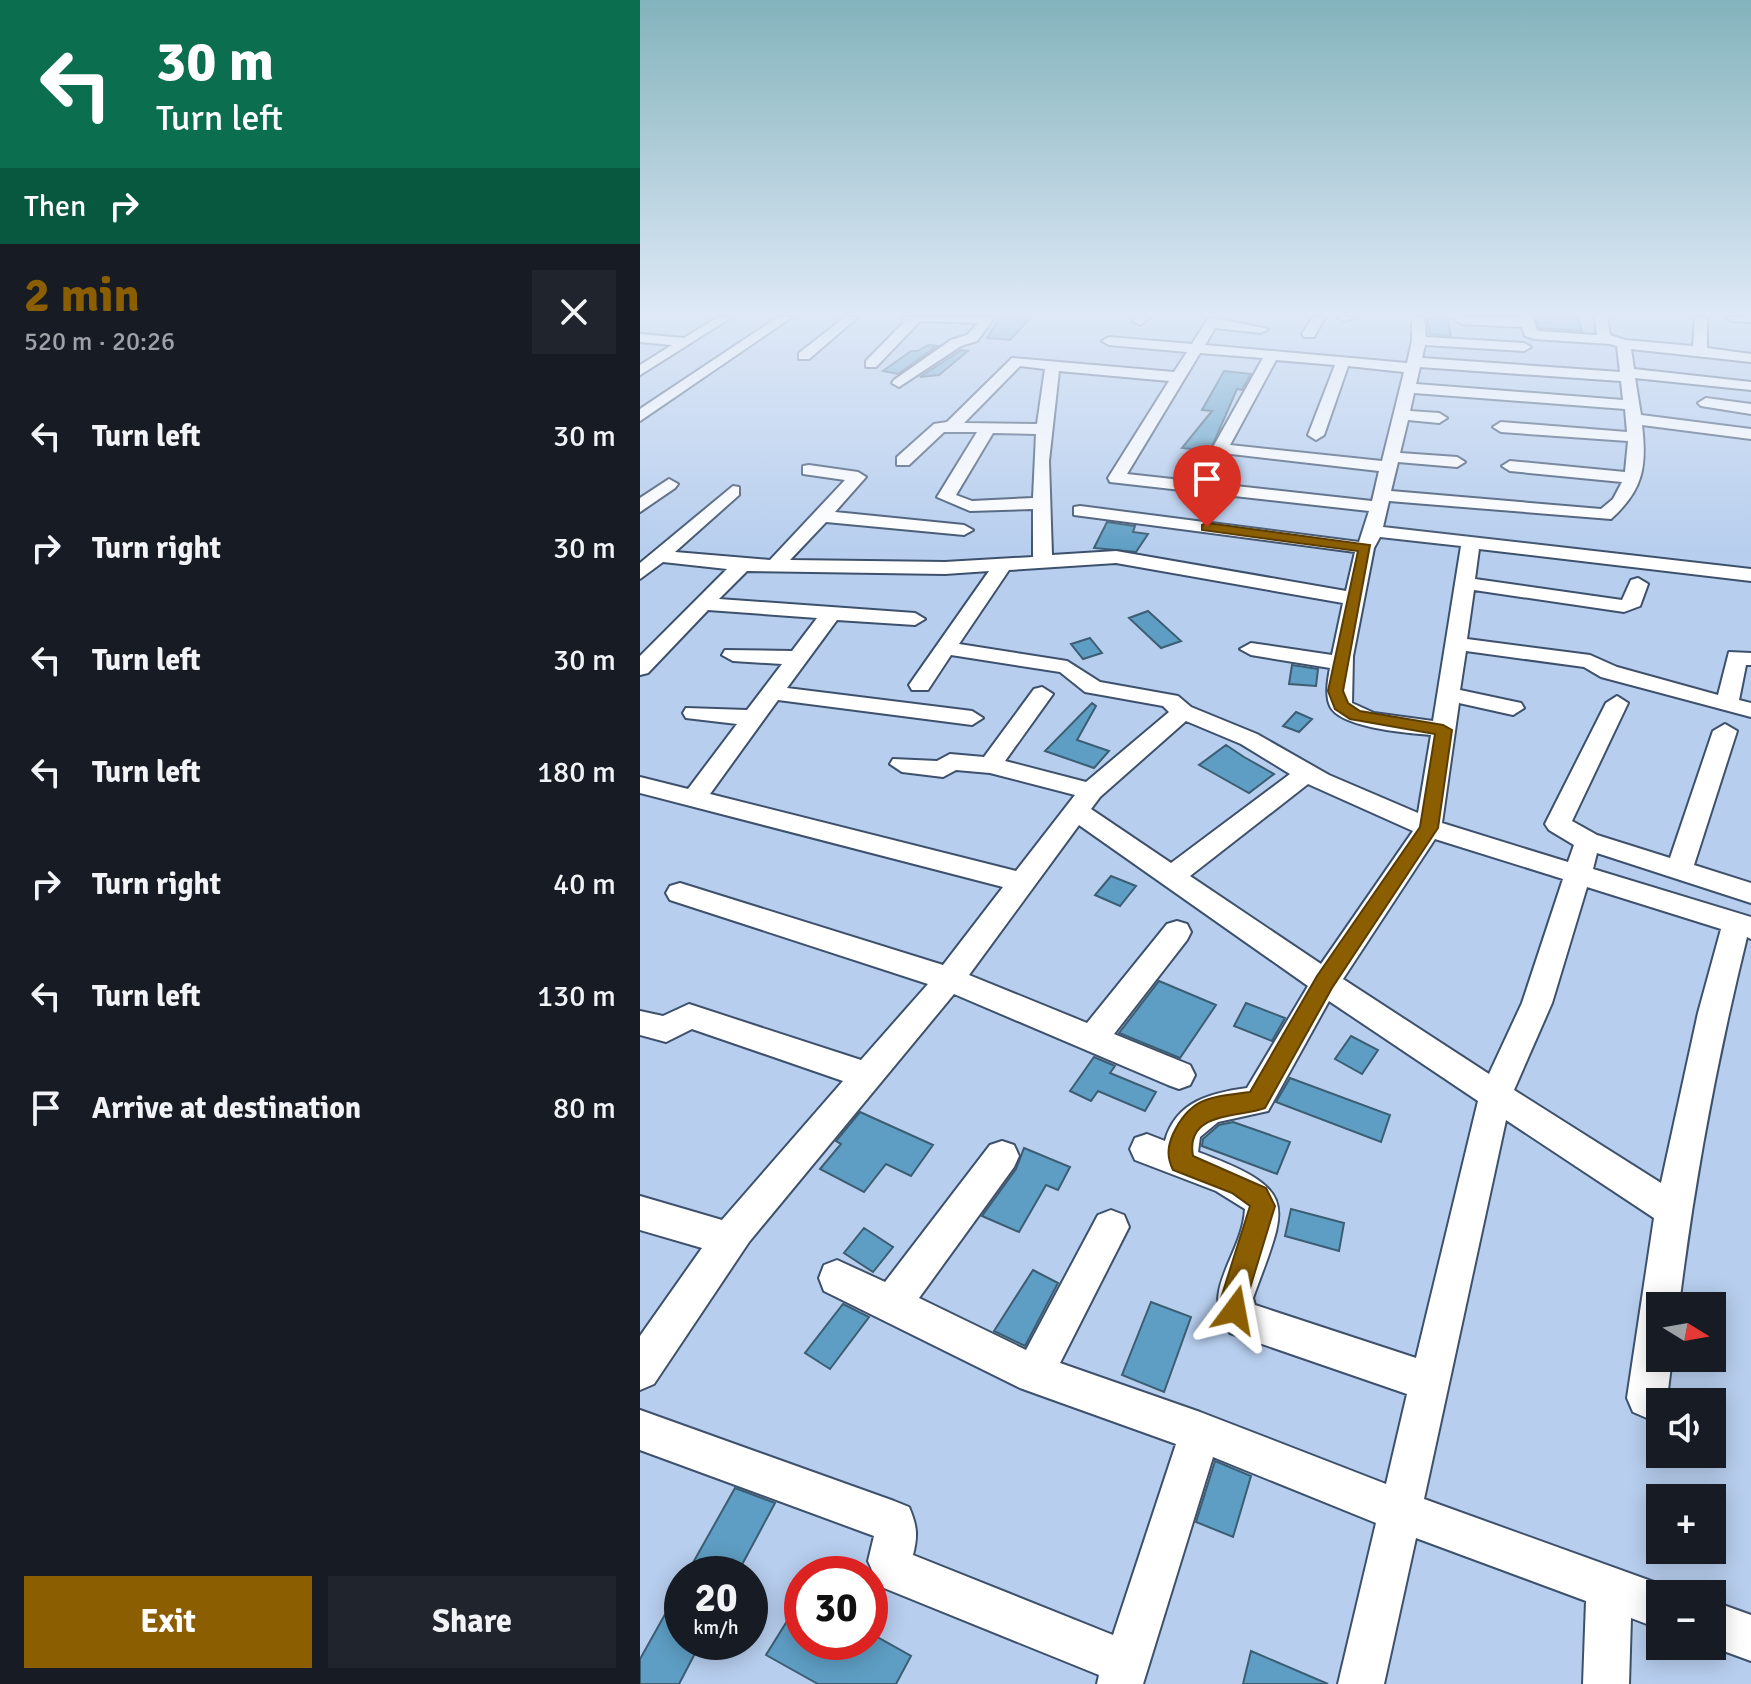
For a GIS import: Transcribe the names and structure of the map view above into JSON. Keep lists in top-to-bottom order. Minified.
{"north":"right","page":{"turn":["30 m","Turn left"],"then":"Then","heading":["2 min","520 m · 20:26"],"list":[{"name":"Turn left","value":"30 m"},{"name":"Turn right","value":"30 m"},{"name":"Turn left","value":"30 m"},{"name":"Turn left","value":"180 m"},{"name":"Turn right","value":"40 m"},{"name":"Turn left","value":"130 m"},{"name":"Arrive at destination","value":"80 m"}],"map_buttons":["+","−"],"speed":"20 km/h","limit":"30","buttons":["Exit","Share"]}}
